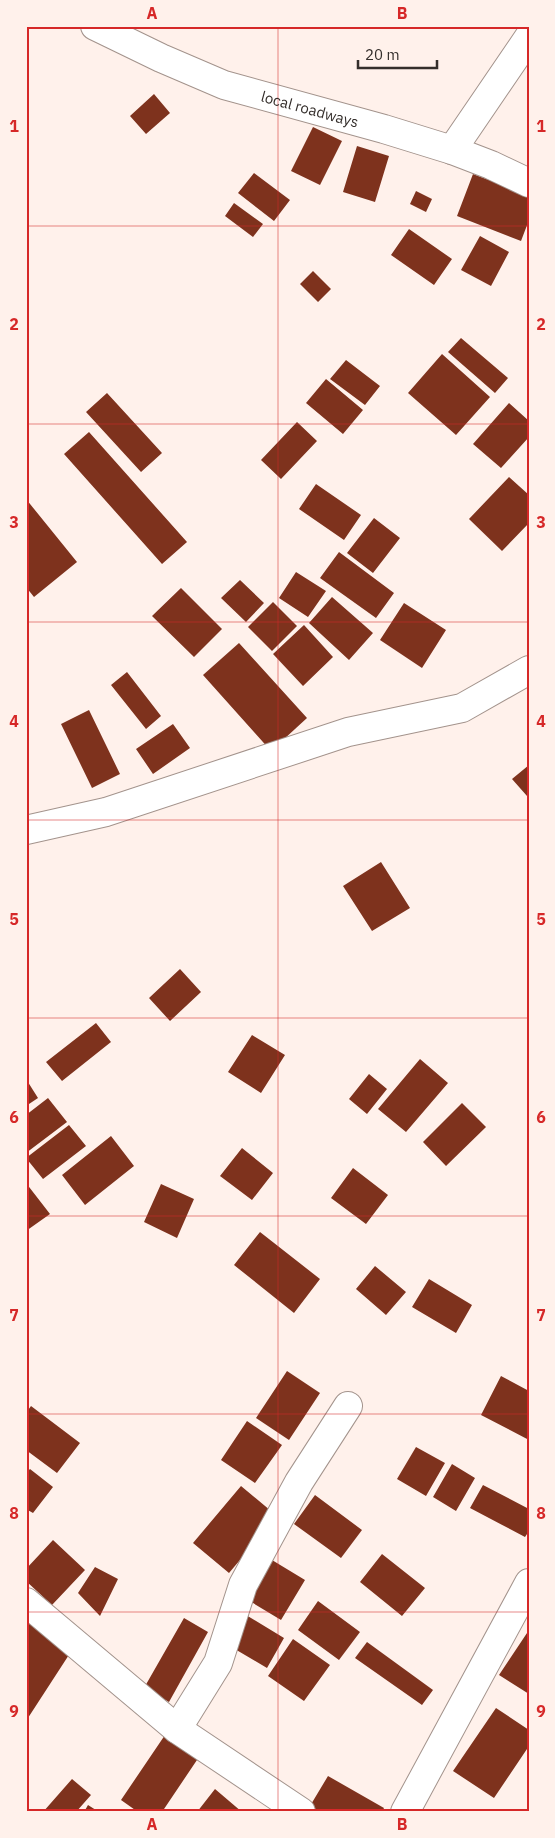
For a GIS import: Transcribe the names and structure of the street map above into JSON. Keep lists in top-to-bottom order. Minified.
{"streets":{"street":["local roadways"]},"scale_bar":"20 m","grid":{"columns":["A","B"],"rows":["1","2","3","4","5","6","7","8","9"]}}
